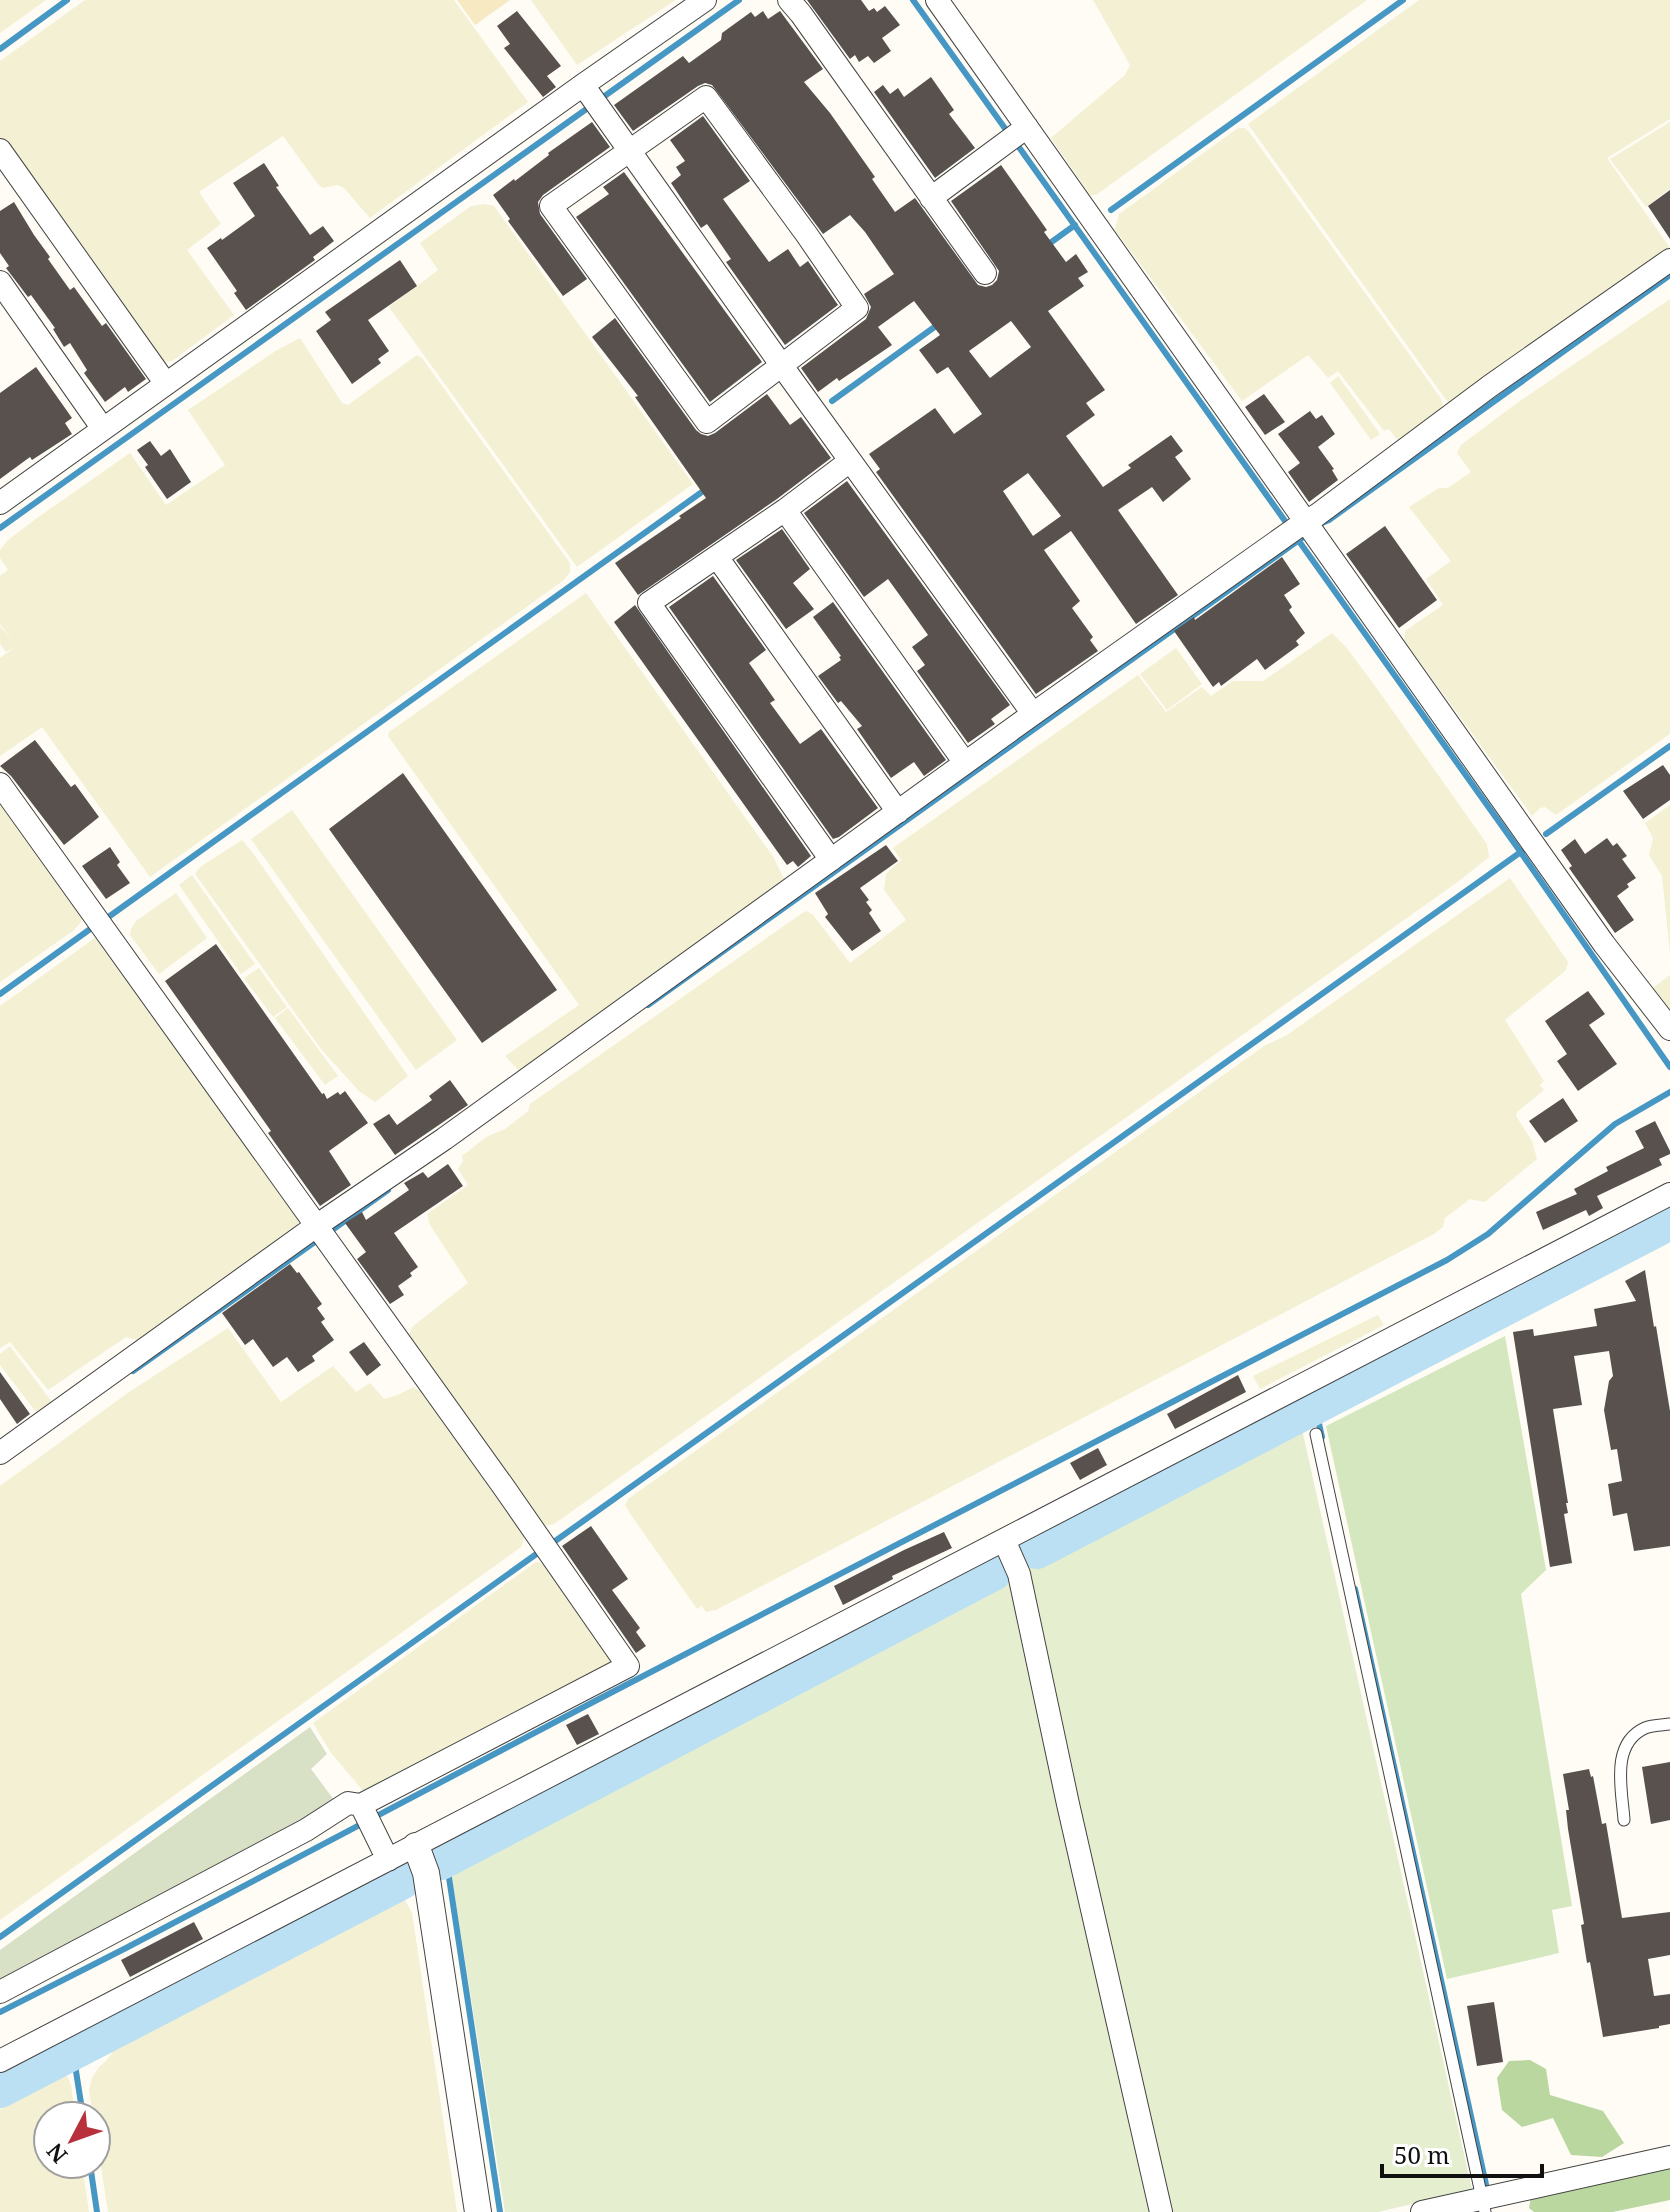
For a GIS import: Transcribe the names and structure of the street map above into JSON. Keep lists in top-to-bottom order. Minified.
{"scale_bar":"50 m","north":"bottom left"}
